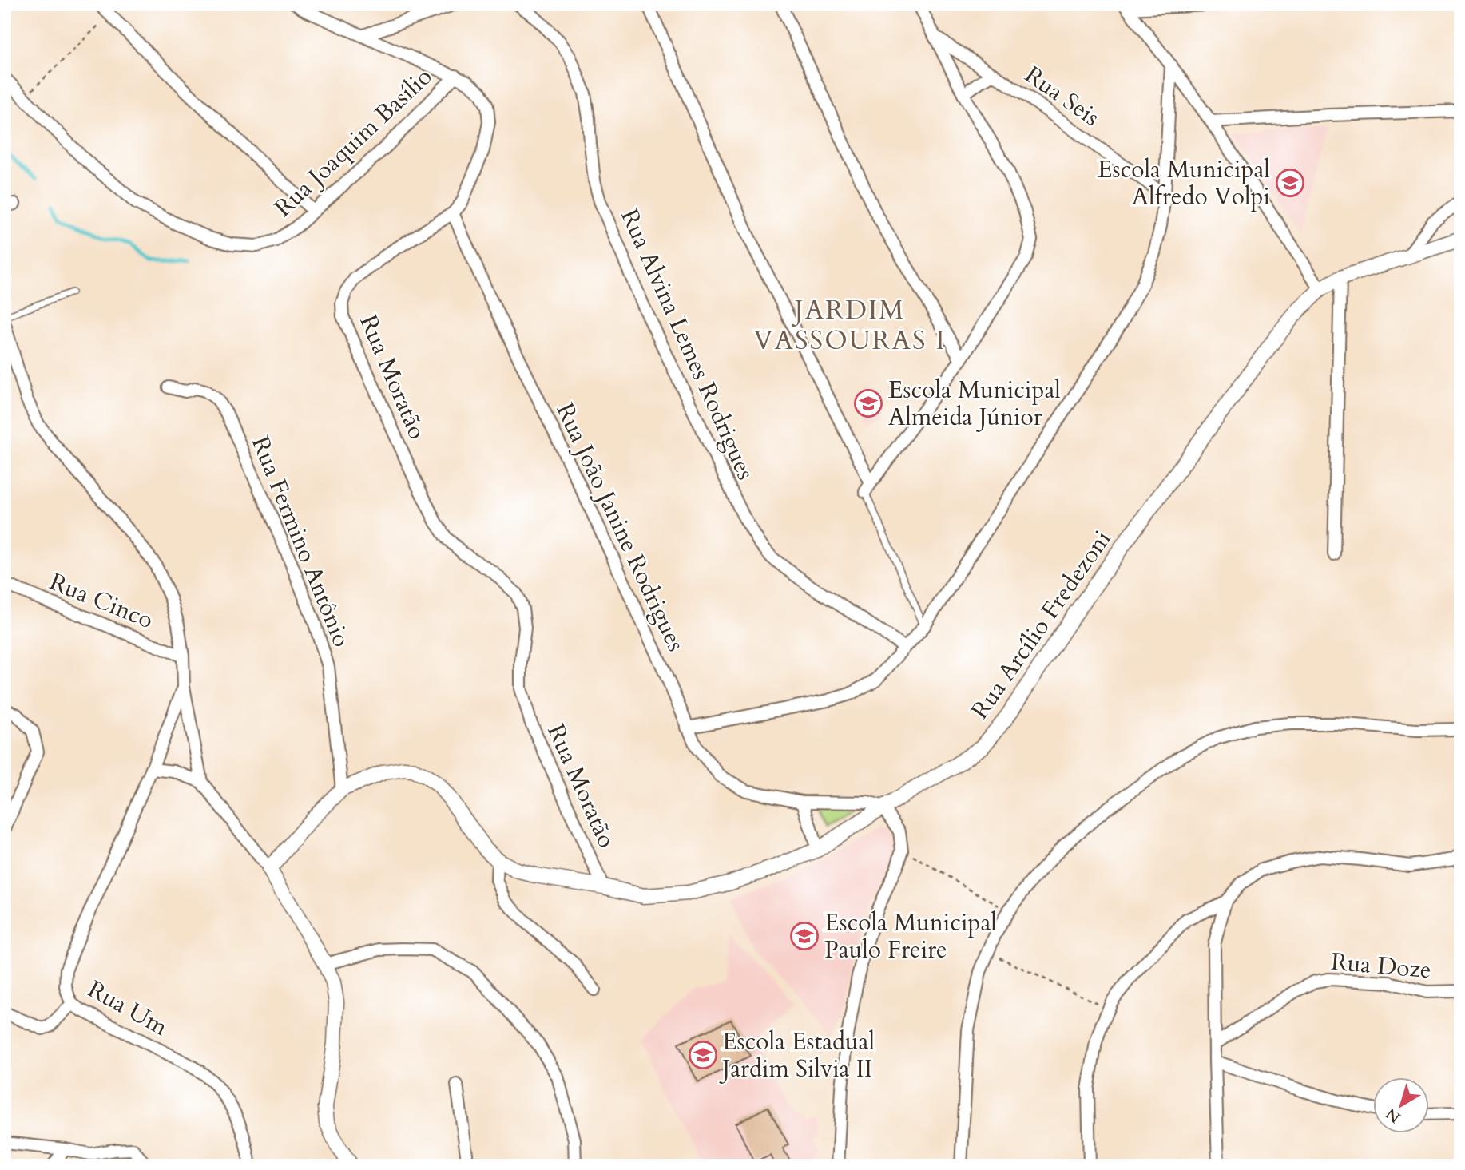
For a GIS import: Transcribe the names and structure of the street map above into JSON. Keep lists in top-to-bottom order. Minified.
{"streets":{"street":["Rua Seis","Rua Joaquim Basílio","Rua Alvina Lemes Rodrigues","Rua Moratão","Rua João Janine Rodrigues","Rua Fermino Antônio","Rua Cinco","Rua Arcílio Fredezoni","Rua Doze","Rua Um"]},"crossings":[["Rua Joaquim Basílio","Rua Moratão"],["Rua Moratão","Rua João Janine Rodrigues"],["Rua Moratão","Rua Arcílio Fredezoni"],["Rua João Janine Rodrigues","Rua Arcílio Fredezoni"],["Rua Fermino Antônio","Rua Arcílio Fredezoni"]],"districts":["JARDIM VASSOURAS I"],"places":{"school or university":["Escola Municipal Alfredo Volpi","Escola Municipal Almeida Júnior","Escola Municipal Paulo Freire","Escola Estadual Jardim Silvia II"]},"north":"bottom left"}
